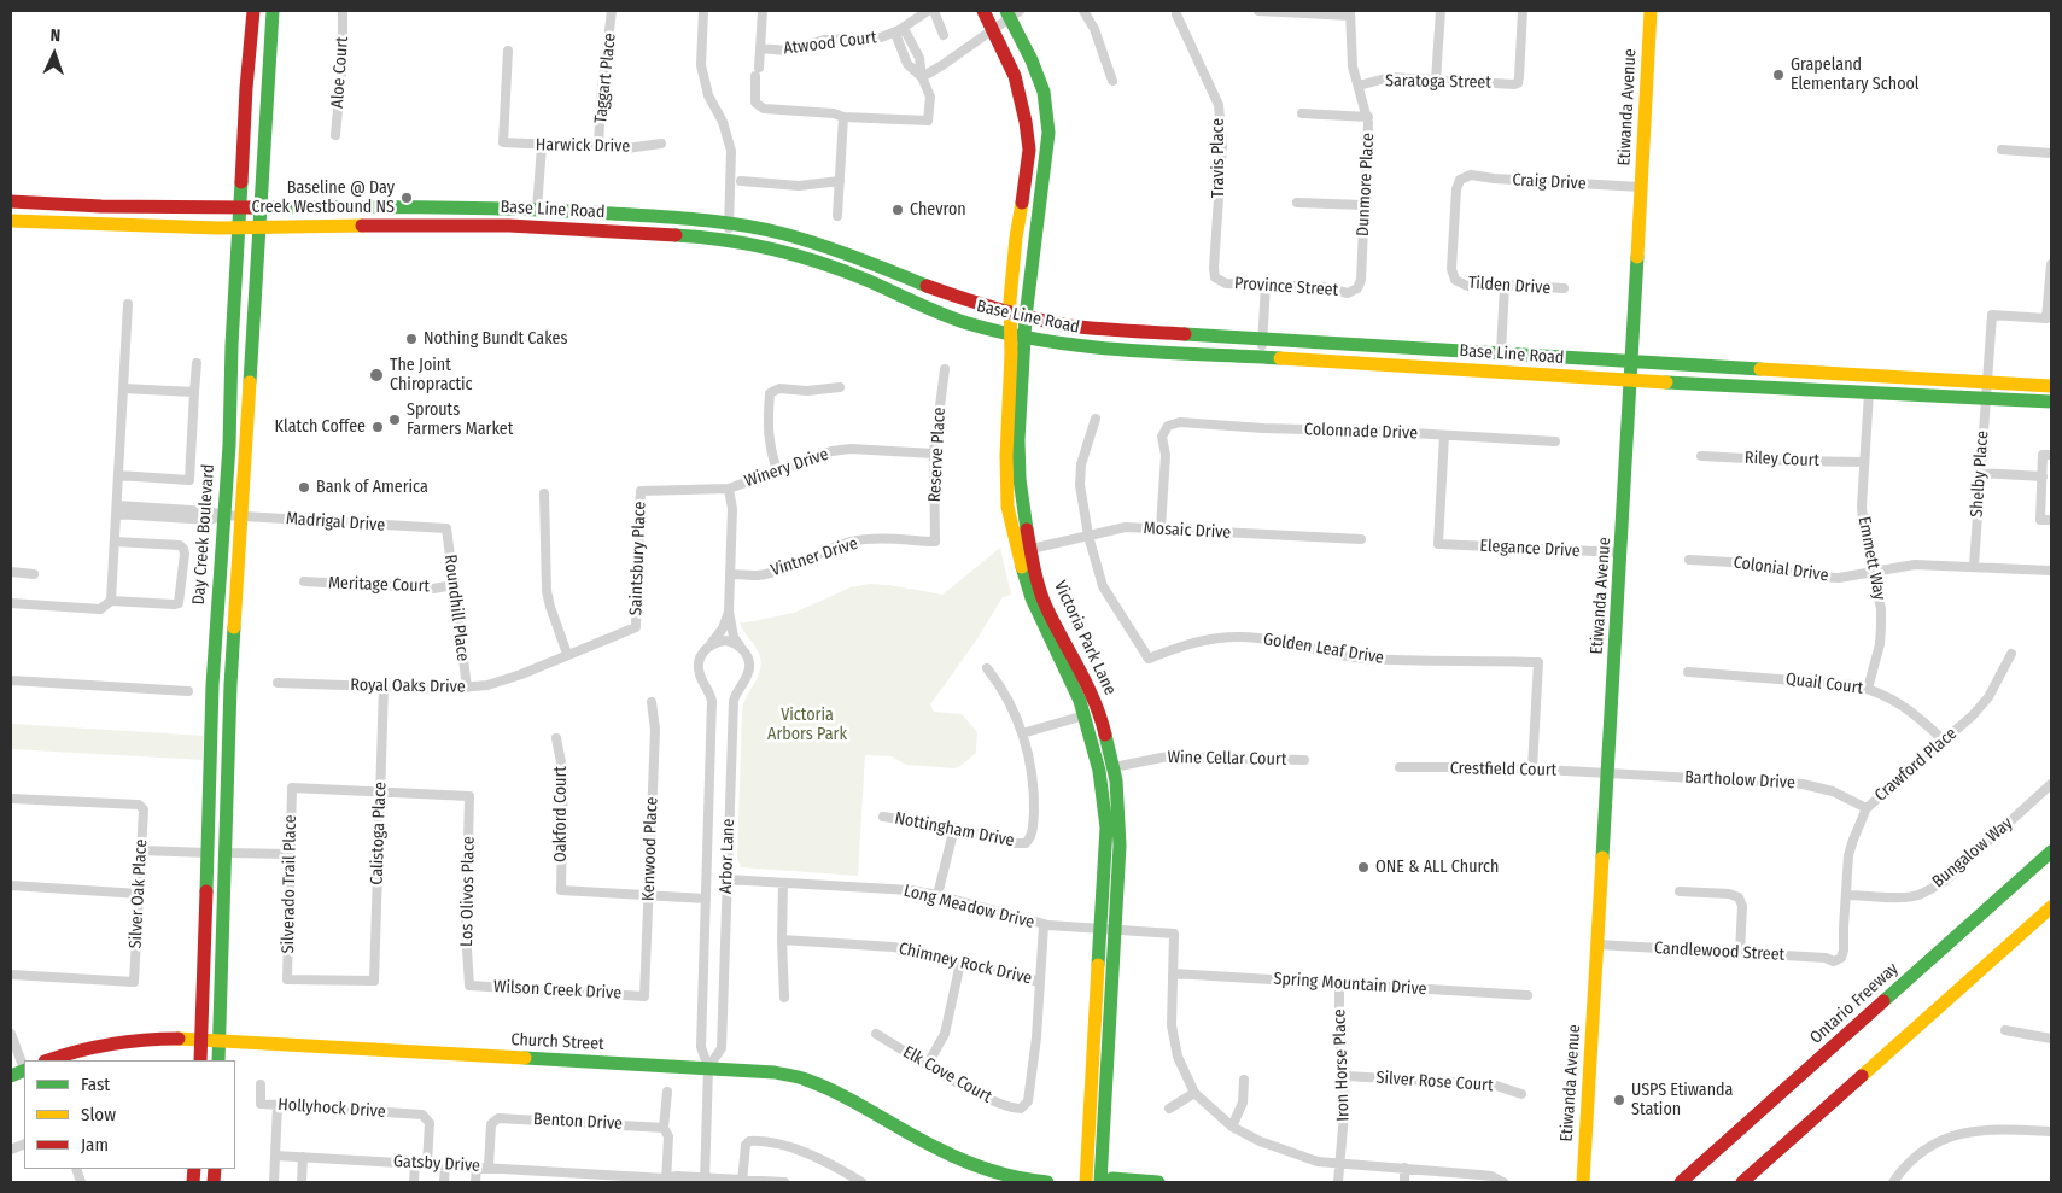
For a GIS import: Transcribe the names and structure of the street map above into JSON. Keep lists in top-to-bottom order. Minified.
{"streets":{"main road":["Etiwanda Avenue","Base Line Road","Day Creek Boulevard","Victoria Park Lane","Ontario Freeway","Church Street"],"street":["Atwood Court","Aloe Court","Taggart Place","Saratoga Street","Harwick Drive","Travis Place","Craig Drive","Dunmore Place","Tilden Drive","Province Street","Colonnade Drive","Reserve Place","Riley Court","Winery Drive","Shelby Place","Madrigal Drive","Mosaic Drive","Elegance Drive","Vintner Drive","Saintsbury Place","Emmett Way","Colonial Drive","Meritage Court","Roundhill Place","Golden Leaf Drive","Quail Court","Royal Oaks Drive","Wine Cellar Court","Crawford Place","Crestfield Court","Bartholow Drive","Oakford Court","Nottingham Drive","Calistoga Place","Kenwood Place","Bungalow Way","Arbor Lane","Silverado Trail Place","Los Olivos Place","Silver Oak Place","Long Meadow Drive","Candlewood Street","Chimney Rock Drive","Spring Mountain Drive","Wilson Creek Drive","Iron Horse Place","Elk Cove Court","Silver Rose Court","Hollyhock Drive","Benton Drive","Gatsby Drive"]},"crossings":[["Taggart Place","Harwick Drive"],["Saratoga Street","Dunmore Place"],["Etiwanda Avenue","Craig Drive"],["Etiwanda Avenue","Base Line Road"],["Etiwanda Avenue","Elegance Drive"],["Etiwanda Avenue","Crestfield Court"],["Etiwanda Avenue","Bartholow Drive"],["Etiwanda Avenue","Candlewood Street"],["Travis Place","Province Street"],["Craig Drive","Tilden Drive"],["Dunmore Place","Province Street"],["Base Line Road","Shelby Place"],["Base Line Road","Day Creek Boulevard"],["Base Line Road","Emmett Way"],["Base Line Road","Victoria Park Lane"],["Colonnade Drive","Mosaic Drive"],["Colonnade Drive","Elegance Drive"],["Reserve Place","Winery Drive"],["Reserve Place","Vintner Drive"],["Riley Court","Emmett Way"],["Winery Drive","Saintsbury Place"],["Winery Drive","Arbor Lane"],["Shelby Place","Colonial Drive"],["Madrigal Drive","Day Creek Boulevard"],["Madrigal Drive","Roundhill Place"],["Mosaic Drive","Victoria Park Lane"],["Mosaic Drive","Golden Leaf Drive"],["Day Creek Boulevard","Church Street"],["Vintner Drive","Arbor Lane"],["Saintsbury Place","Royal Oaks Drive"],["Emmett Way","Colonial Drive"],["Emmett Way","Quail Court"],["Meritage Court","Roundhill Place"],["Roundhill Place","Royal Oaks Drive"],["Victoria Park Lane","Wine Cellar Court"],["Victoria Park Lane","Long Meadow Drive"],["Golden Leaf Drive","Crestfield Court"],["Quail Court","Crawford Place"],["Royal Oaks Drive","Calistoga Place"],["Crawford Place","Bartholow Drive"],["Crawford Place","Bungalow Way"],["Crawford Place","Candlewood Street"],["Crestfield Court","Bartholow Drive"],["Oakford Court","Kenwood Place"],["Calistoga Place","Silverado Trail Place"],["Calistoga Place","Los Olivos Place"],["Kenwood Place","Wilson Creek Drive"],["Arbor Lane","Long Meadow Drive"],["Arbor Lane","Church Street"],["Arbor Lane","Gatsby Drive"],["Silverado Trail Place","Los Olivos Place"],["Los Olivos Place","Wilson Creek Drive"],["Long Meadow Drive","Spring Mountain Drive"],["Chimney Rock Drive","Elk Cove Court"],["Spring Mountain Drive","Iron Horse Place"],["Iron Horse Place","Silver Rose Court"],["Hollyhock Drive","Gatsby Drive"],["Benton Drive","Gatsby Drive"]],"parks":["Victoria Arbors Park"],"places":["Grapeland Elementary School","Baseline @ Day Creek Westbound NS","Chevron","Nothing Bundt Cakes","The Joint Chiropractic","Sprouts Farmers Market","Klatch Coffee","Bank of America","ONE & ALL Church","USPS Etiwanda Station"],"legend":["Fast","Slow","Jam"],"north":"top"}
